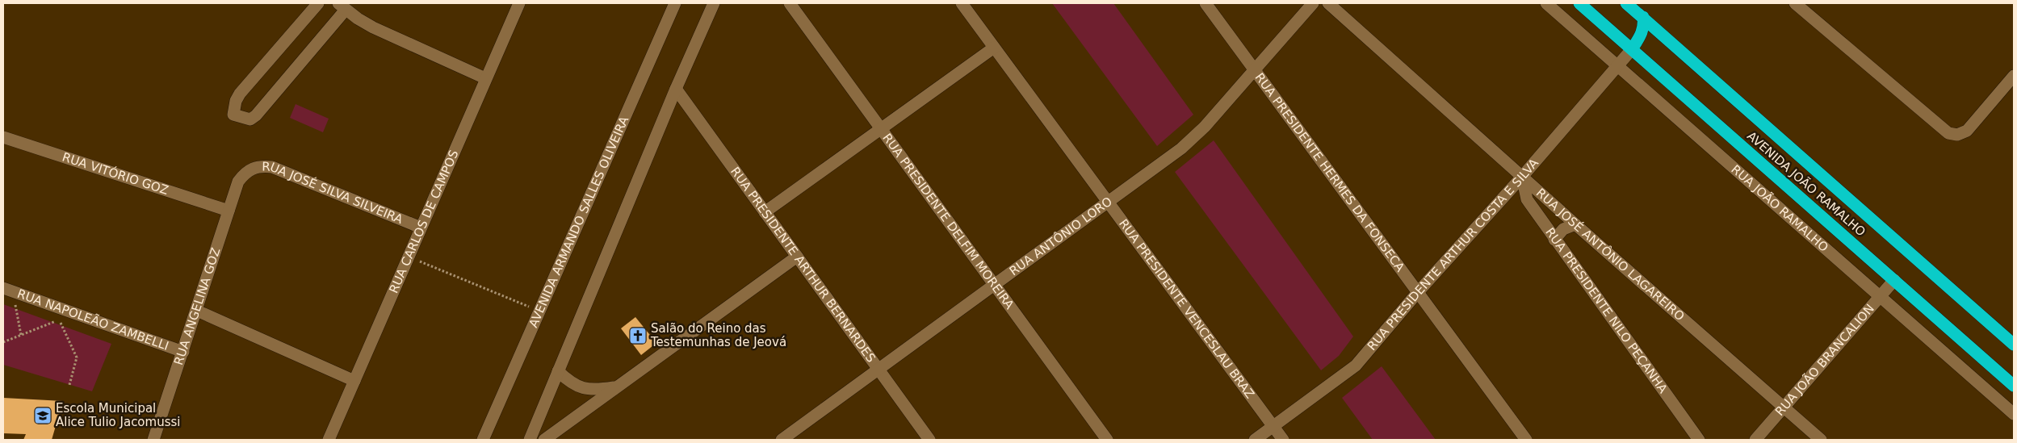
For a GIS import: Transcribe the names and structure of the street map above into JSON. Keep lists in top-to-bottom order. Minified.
{"streets":{"highway":["AVENIDA JOÃO RAMALHO"],"street":["RUA PRESIDENTE HERMES DA FONSECA","RUA VITÓRIO GOZ","RUA JOSÉ SILVA SILVEIRA","RUA JOÃO RAMALHO","RUA CARLOS DE CAMPOS","RUA PRESIDENTE DELFIM MOREIRA","AVENIDA ARMANDO SALLES OLIVEIRA","RUA ANTÔNIO LORO","RUA JOSÉ ANTÔNIO LAGAREIRO","RUA PRESIDENTE ARTHUR COSTA E SILVA","RUA PRESIDENTE ARTHUR BERNARDES","RUA ANGELINA GOZ","RUA PRESIDENTE VENCESLAU BRAZ","RUA PRESIDENTE NILO PEÇANHA","RUA NAPOLEÃO ZAMBELLI","RUA JOÃO BRANCALION"]},"crossings":[["RUA PRESIDENTE HERMES DA FONSECA","RUA ANTÔNIO LORO"],["RUA PRESIDENTE HERMES DA FONSECA","RUA PRESIDENTE ARTHUR COSTA E SILVA"],["RUA VITÓRIO GOZ","RUA ANGELINA GOZ"],["AVENIDA JOÃO RAMALHO","RUA PRESIDENTE ARTHUR COSTA E SILVA"],["AVENIDA JOÃO RAMALHO","RUA JOÃO BRANCALION"],["RUA JOSÉ SILVA SILVEIRA","RUA CARLOS DE CAMPOS"],["RUA JOSÉ SILVA SILVEIRA","RUA ANGELINA GOZ"],["RUA JOÃO RAMALHO","RUA PRESIDENTE ARTHUR COSTA E SILVA"],["RUA JOÃO RAMALHO","RUA JOÃO BRANCALION"],["RUA PRESIDENTE DELFIM MOREIRA","RUA ANTÔNIO LORO"],["RUA ANTÔNIO LORO","RUA PRESIDENTE ARTHUR BERNARDES"],["RUA ANTÔNIO LORO","RUA PRESIDENTE VENCESLAU BRAZ"],["RUA JOSÉ ANTÔNIO LAGAREIRO","RUA PRESIDENTE ARTHUR COSTA E SILVA"],["RUA JOSÉ ANTÔNIO LAGAREIRO","RUA PRESIDENTE NILO PEÇANHA"],["RUA JOSÉ ANTÔNIO LAGAREIRO","RUA JOÃO BRANCALION"],["RUA PRESIDENTE ARTHUR COSTA E SILVA","RUA PRESIDENTE VENCESLAU BRAZ"],["RUA PRESIDENTE ARTHUR COSTA E SILVA","RUA PRESIDENTE NILO PEÇANHA"],["RUA ANGELINA GOZ","RUA NAPOLEÃO ZAMBELLI"]],"places":{"church":["Salão do Reino das Testemunhas de Jeová"],"school or university":["Escola Municipal Alice Tulio Jacomussi"]}}
